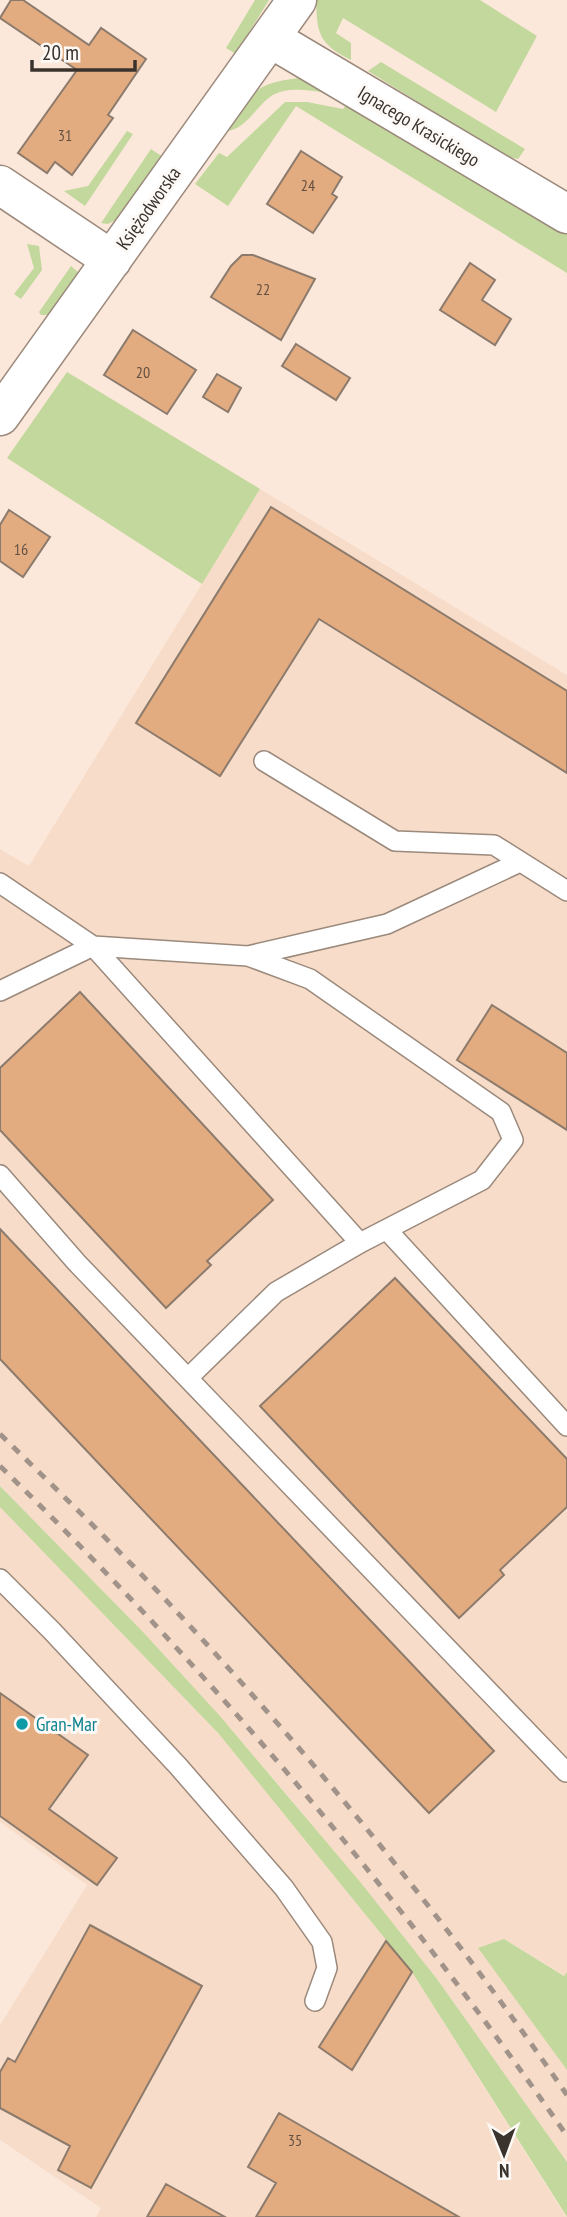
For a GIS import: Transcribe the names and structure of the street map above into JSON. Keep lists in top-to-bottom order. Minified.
{"streets":{"street":["Ignacego Krasickiego","Księżodworska"]},"crossings":[["Ignacego Krasickiego","Księżodworska"]],"places":["Gran-Mar"],"house_numbers":["31","24","22","20","16","35"],"scale_bar":"20 m","north":"bottom"}
